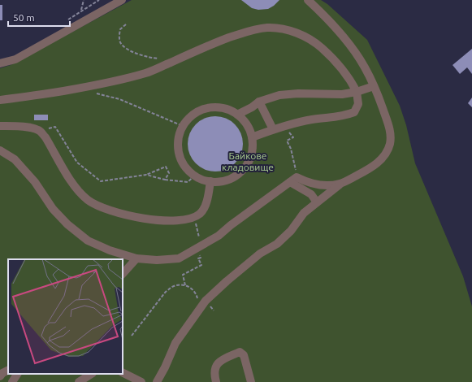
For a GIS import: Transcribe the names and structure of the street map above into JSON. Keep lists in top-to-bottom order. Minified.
{"parks":["Байкове кладовище"],"scale_bar":"50 m"}
